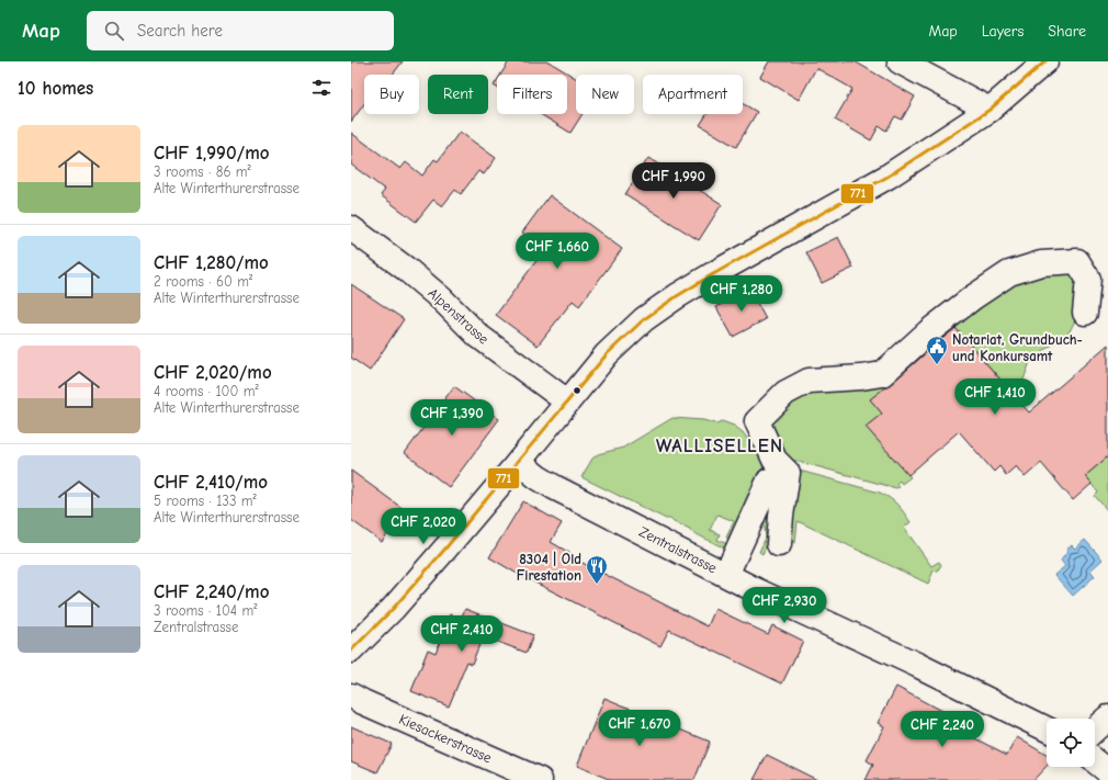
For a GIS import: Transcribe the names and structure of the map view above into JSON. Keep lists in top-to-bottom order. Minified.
{"streets":{"street":["Alpenstrasse","Zentralstrasse","Kiesackerstrasse"]},"districts":["WALLISELLEN"],"places":{"public building":["Notariat, Grundbuch- und Konkursamt"],"restaurant":["8304 | Old Firestation"]},"lines":["transit line 771"],"page":{"header":"Map","search":"Search here","nav":["Map","Layers","Share"],"heading":"10 homes","chip":["Buy","Rent","Filters","New","Apartment"],"list":[{"name":"CHF 1,990/mo","note":"3 rooms · 86 m² · Alte Winterthurerstrasse"},{"name":"CHF 1,280/mo","note":"2 rooms · 60 m² · Alte Winterthurerstrasse"},{"name":"CHF 2,020/mo","note":"4 rooms · 100 m² · Alte Winterthurerstrasse"},{"name":"CHF 2,410/mo","note":"5 rooms · 133 m² · Alte Winterthurerstrasse"},{"name":"CHF 2,240/mo","note":"3 rooms · 104 m² · Zentralstrasse"}],"price":["CHF 1,990","CHF 1,660","CHF 1,280","CHF 1,410","CHF 1,390","CHF 2,020","CHF 2,930","CHF 2,410","CHF 1,670","CHF 2,240"]}}
